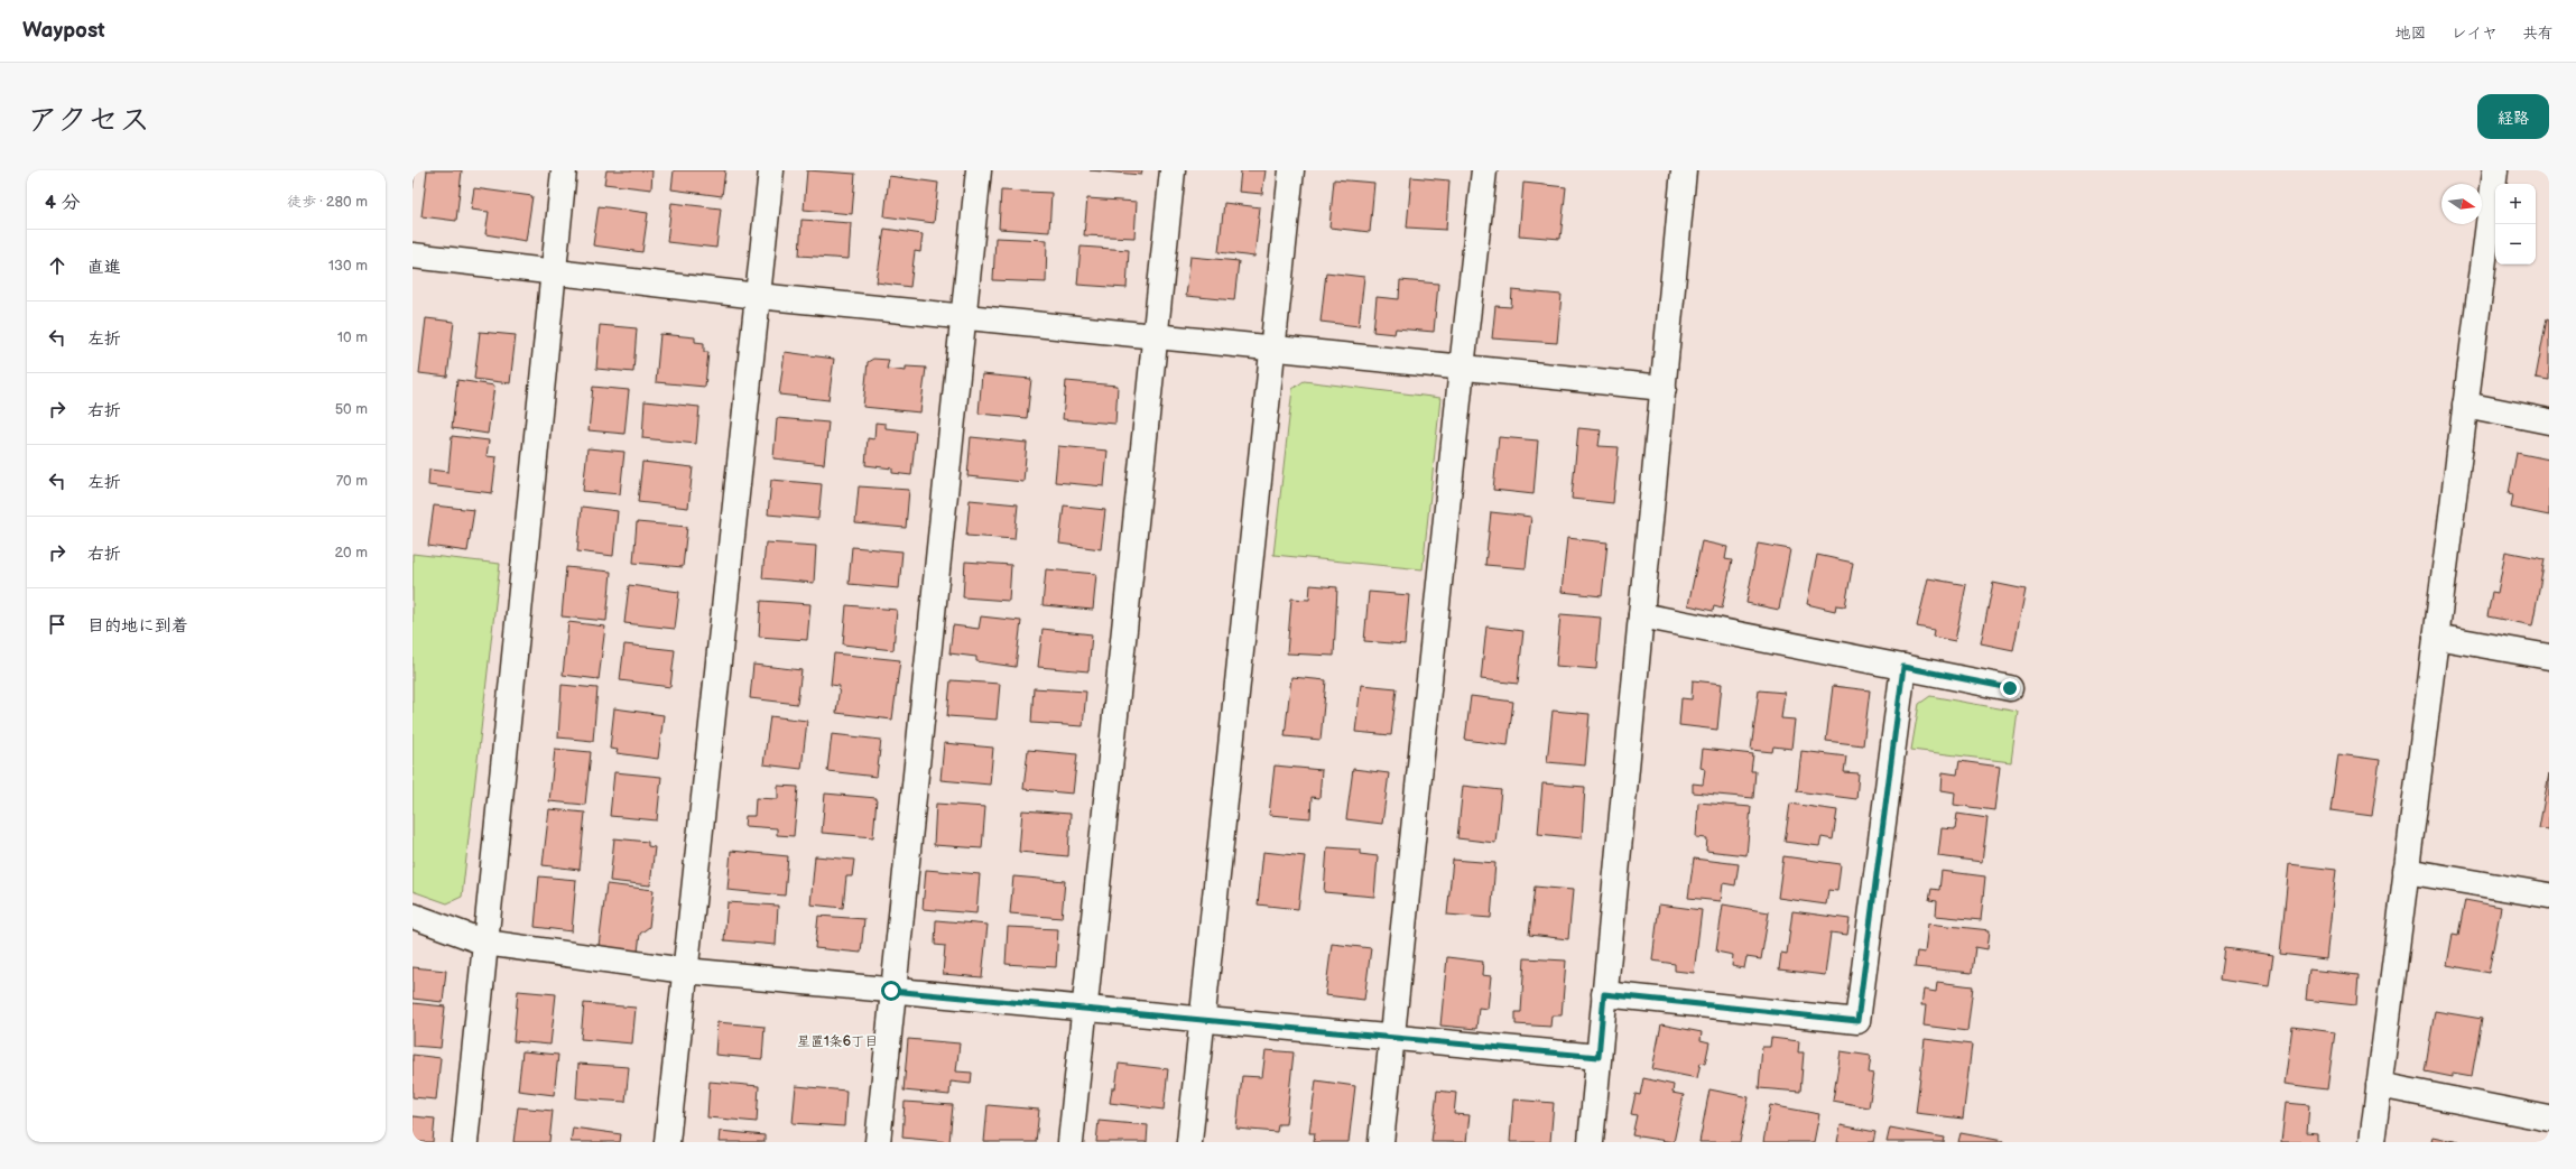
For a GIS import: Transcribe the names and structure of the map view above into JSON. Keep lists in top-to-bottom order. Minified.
{"districts":["星置1条6丁目"],"north":"right","page":{"header":"Waypost","nav":["地図","レイヤ","共有"],"title":"アクセス","buttons":"経路","heading":["4 分","徒歩 · 280 m"],"map_buttons":["+","−"],"list":[["直進","130 m"],["左折","10 m"],["右折","50 m"],["左折","70 m"],["右折","20 m"],"目的地に到着"]}}
